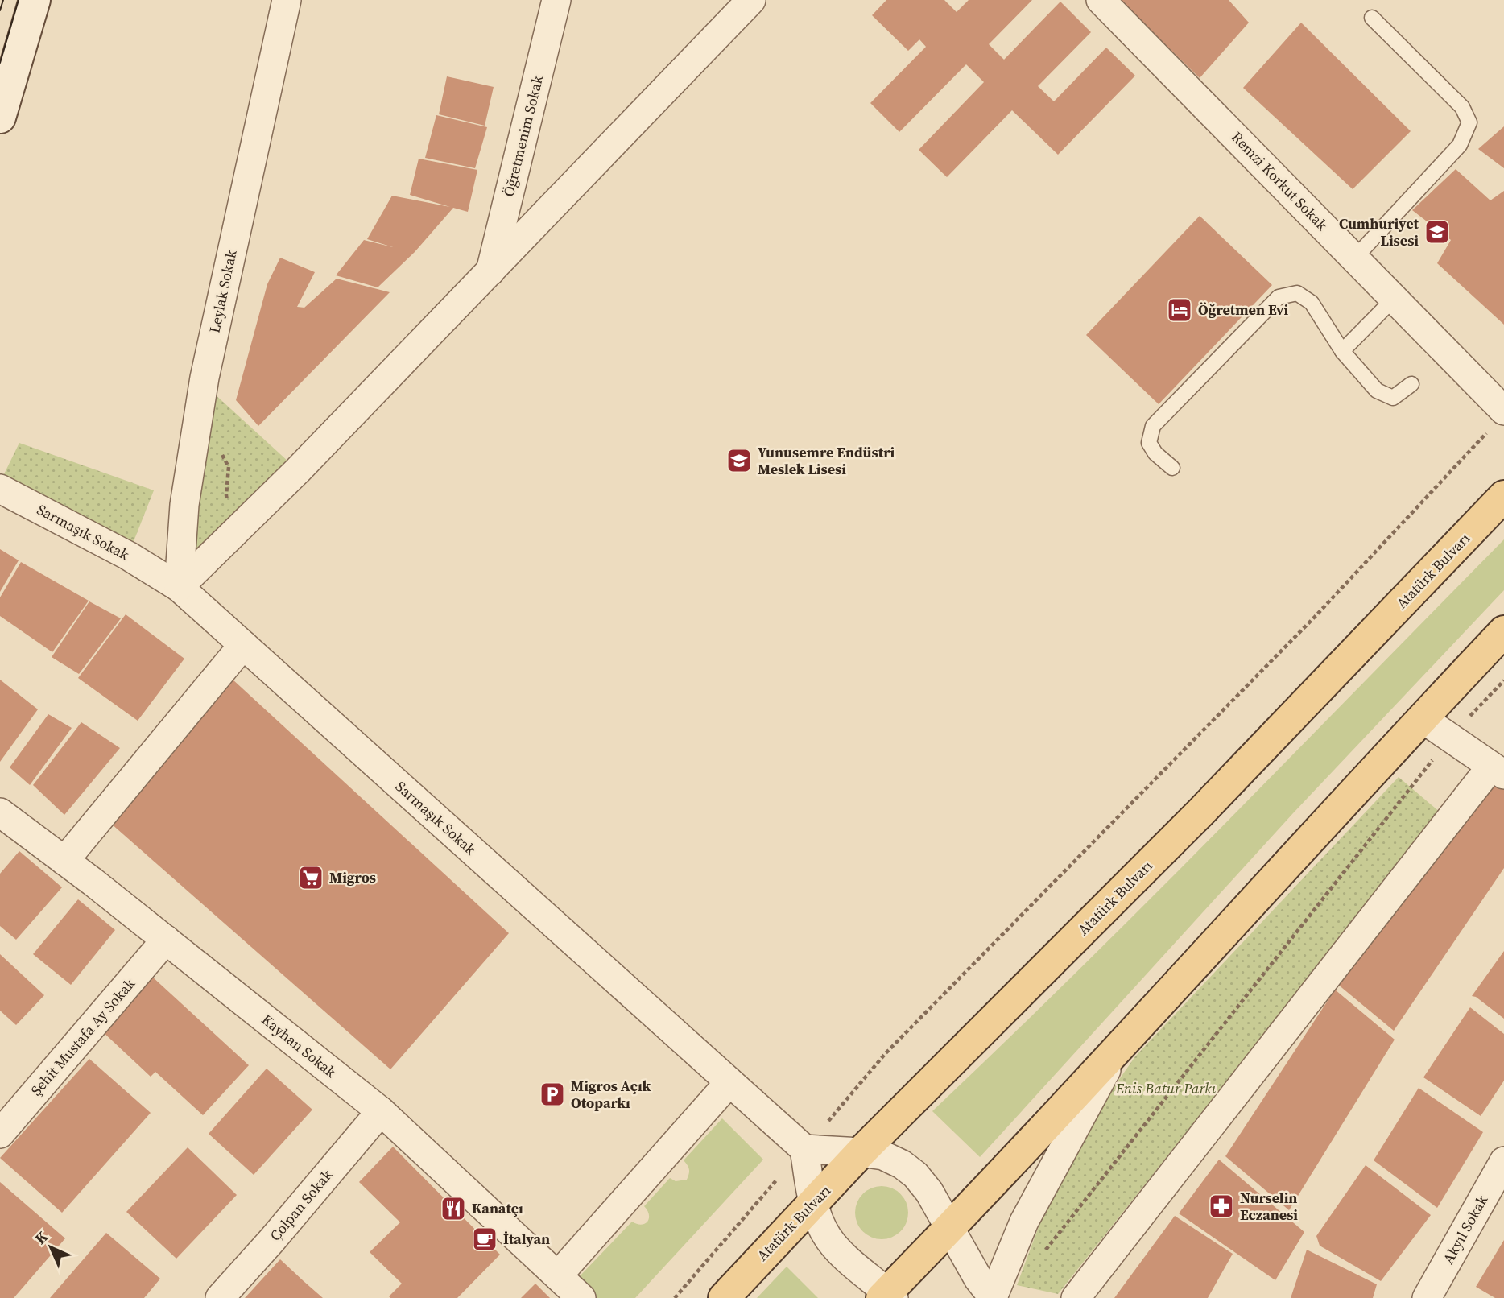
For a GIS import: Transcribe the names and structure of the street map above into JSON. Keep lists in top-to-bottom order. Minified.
{"streets":{"main road":["Atatürk Bulvarı"],"street":["Öğretmenim Sokak","Remzi Korkut Sokak","Leylak Sokak","Sarmaşık Sokak","Şehit Mustafa Ay Sokak","Kayhan Sokak","Çolpan Sokak","Akyıl Sokak"]},"crossings":[["Leylak Sokak","Sarmaşık Sokak"],["Şehit Mustafa Ay Sokak","Kayhan Sokak"],["Kayhan Sokak","Çolpan Sokak"]],"parks":["Enis Batur Parkı"],"places":{"school or university":["Cumhuriyet Lisesi","Yunusemre Endüstri Meslek Lisesi"],"hotel":["Öğretmen Evi"],"supermarket":["Migros"],"parking":["Migros Açık Otoparkı"],"pharmacy":["Nurselin Eczanesi"],"restaurant":["Kanatçı"],"cafe":["İtalyan"]},"north":"top left"}
